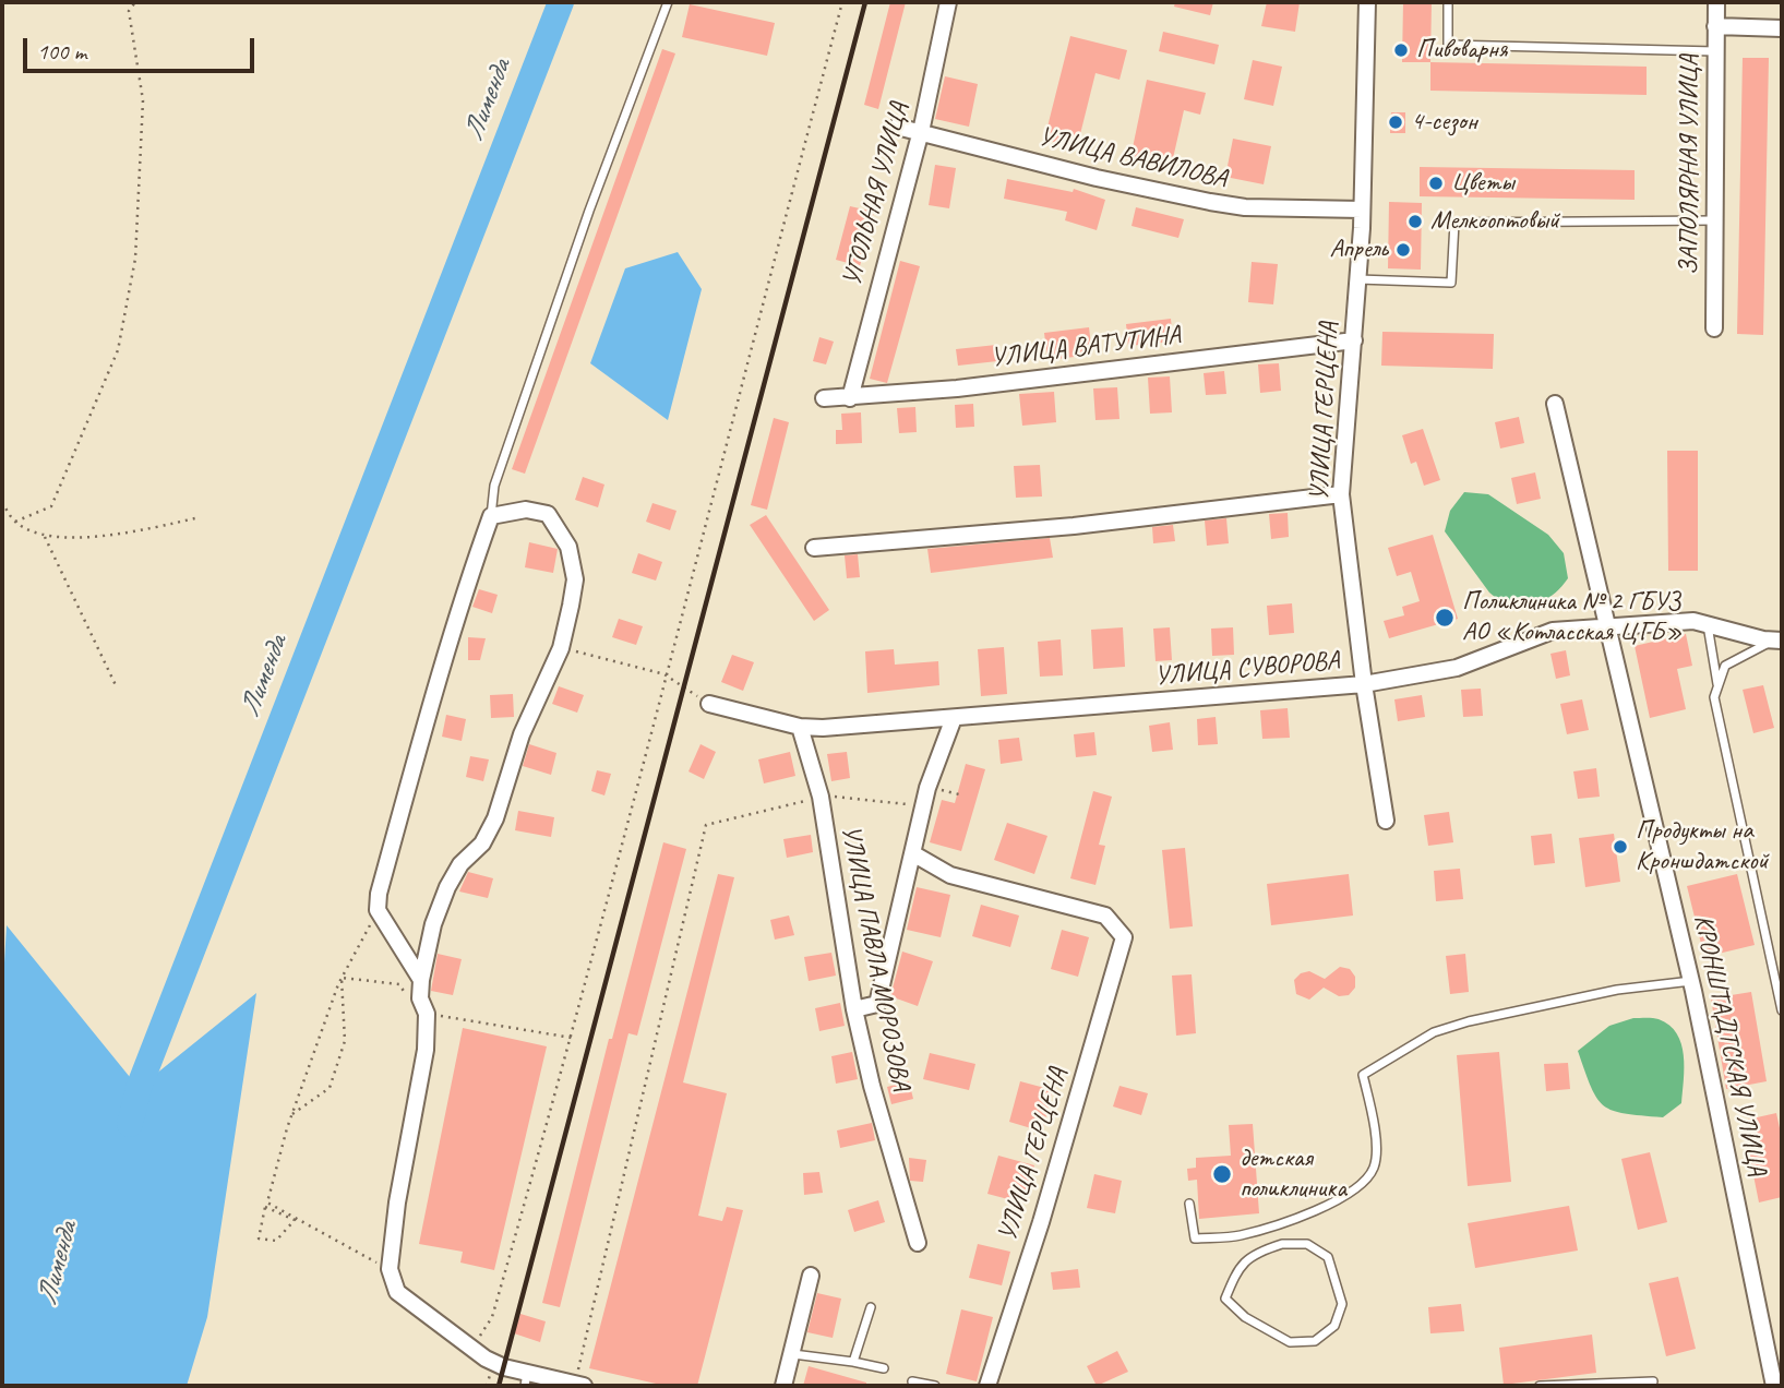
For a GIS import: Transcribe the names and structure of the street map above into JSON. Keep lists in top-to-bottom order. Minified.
{"streets":{"street":["УЛИЦА ВАВИЛОВА","ЗАПОЛЯРНАЯ УЛИЦА","УГОЛЬНАЯ УЛИЦА","УЛИЦА ВАТУТИНА","УЛИЦА ГЕРЦЕНА","УЛИЦА СУВОРОВА","УЛИЦА ПАВЛА МОРОЗОВА","КРОНШТАДТСКАЯ УЛИЦА"]},"crossings":[["УЛИЦА ВАВИЛОВА","УГОЛЬНАЯ УЛИЦА"],["УЛИЦА ВАВИЛОВА","УЛИЦА ГЕРЦЕНА"],["УГОЛЬНАЯ УЛИЦА","УЛИЦА ВАТУТИНА"],["УЛИЦА ВАТУТИНА","УЛИЦА ГЕРЦЕНА"],["УЛИЦА ГЕРЦЕНА","УЛИЦА СУВОРОВА"],["УЛИЦА СУВОРОВА","УЛИЦА ПАВЛА МОРОЗОВА"],["УЛИЦА СУВОРОВА","КРОНШТАДТСКАЯ УЛИЦА"]],"water":["Лименда"],"places":["Пивоварня","4-сезон","Цветы","Мелкооптовый","Апрель","Поликлиника № 2 ГБУЗ АО «Котласская ЦГБ»","Продукты на Кроншдатской","детская поликлиника"],"scale_bar":"100 m"}
